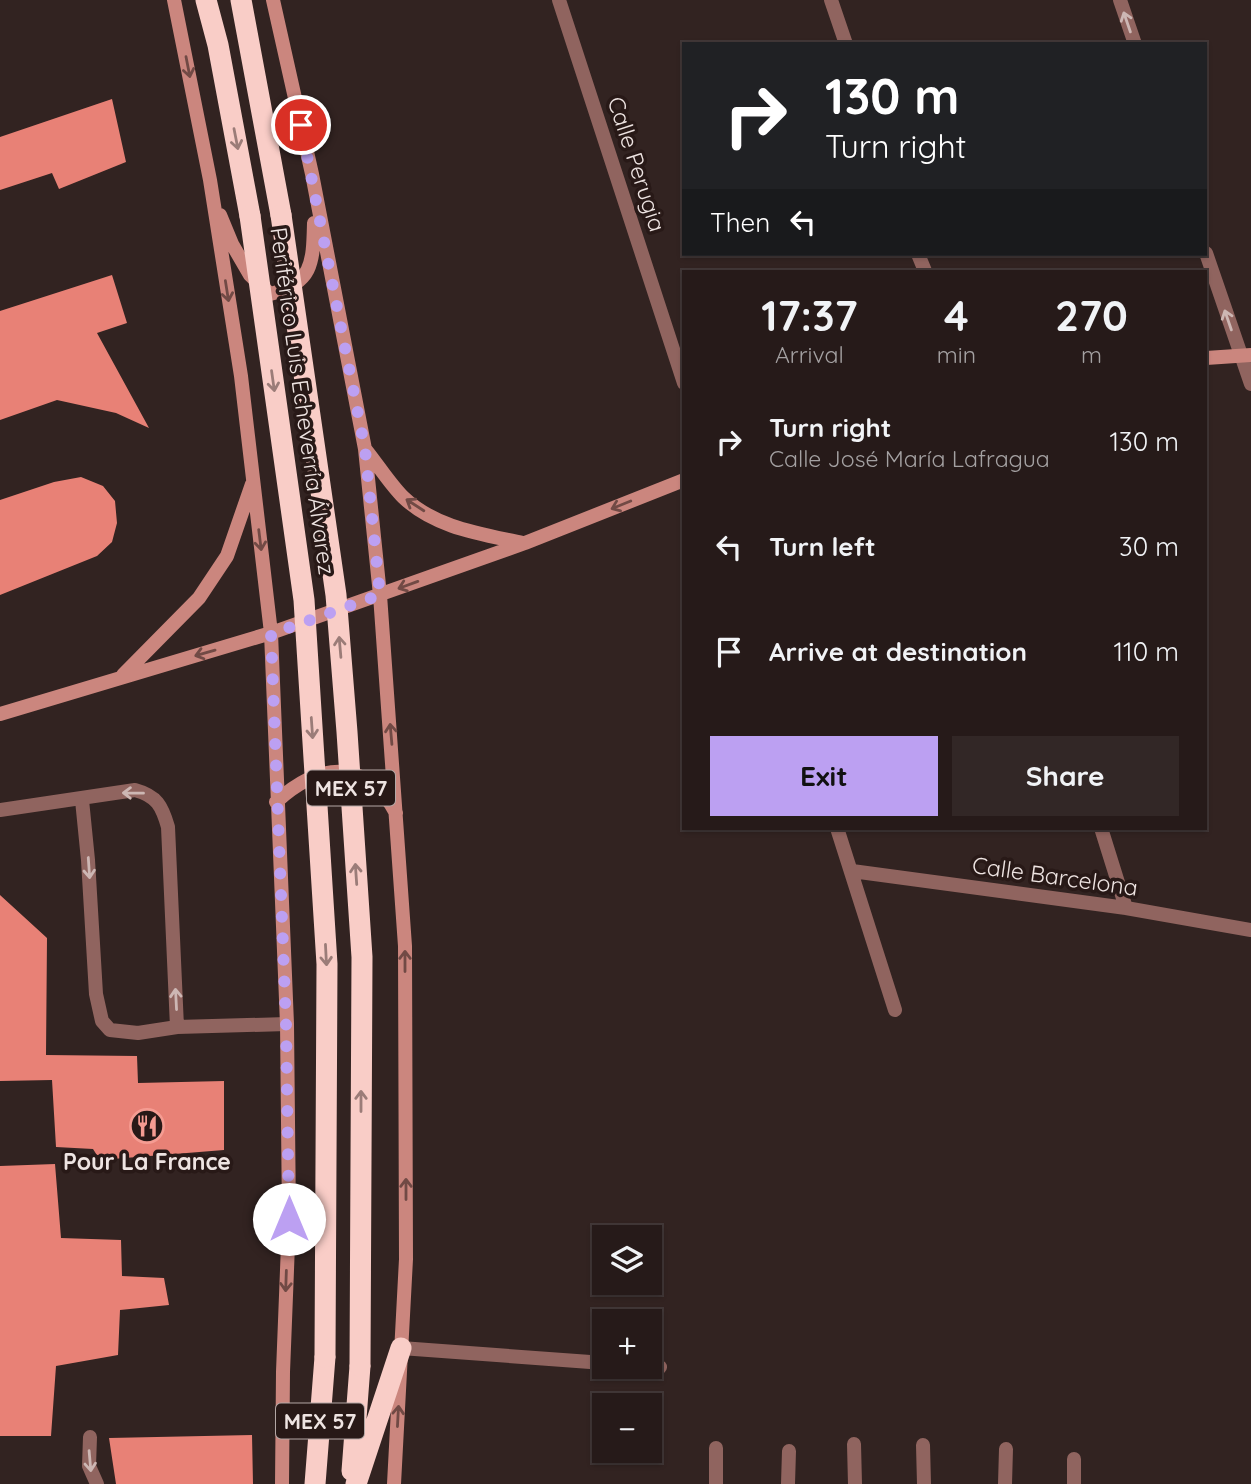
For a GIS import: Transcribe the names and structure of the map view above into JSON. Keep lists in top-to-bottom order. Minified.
{"streets":{"highway":["Periférico Luis Echeverría Álvarez","MEX 57"],"street":["Calle Perugia","Calle Barcelona"]},"places":{"restaurant":["Pour La France"]},"page":{"turn":["130 m","Turn right"],"then":"Then","eta":["17:37","Arrival","4","min","270","m"],"list":[{"name":"Turn right","note":"Calle José María Lafragua","value":"130 m"},{"name":"Turn left","value":"30 m"},{"name":"Arrive at destination","value":"110 m"}],"buttons":["Exit","Share"],"map_buttons":["+","−"]}}
